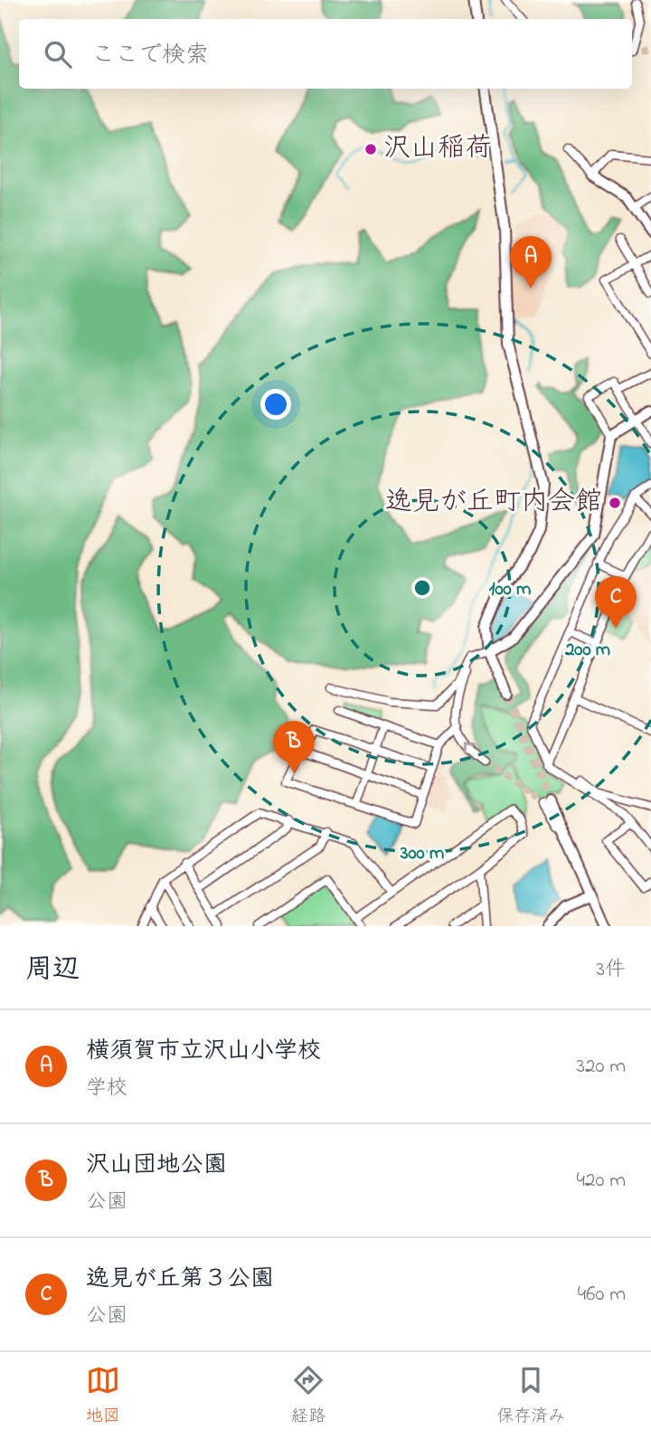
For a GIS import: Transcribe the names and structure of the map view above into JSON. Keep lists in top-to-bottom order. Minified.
{"places":["沢山稲荷","逸見が丘町内会館"],"page":{"search":"ここで検索","pins":["A","C","B"],"heading":["周辺","3件"],"list":[{"mark":"A","name":"横須賀市立沢山小学校","note":"学校","value":"320 m"},{"mark":"B","name":"沢山団地公園","note":"公園","value":"420 m"},{"mark":"C","name":"逸見が丘第３公園","note":"公園","value":"460 m"}],"nav":["地図","経路","保存済み"]},"rings":["100 m","200 m","300 m"]}
